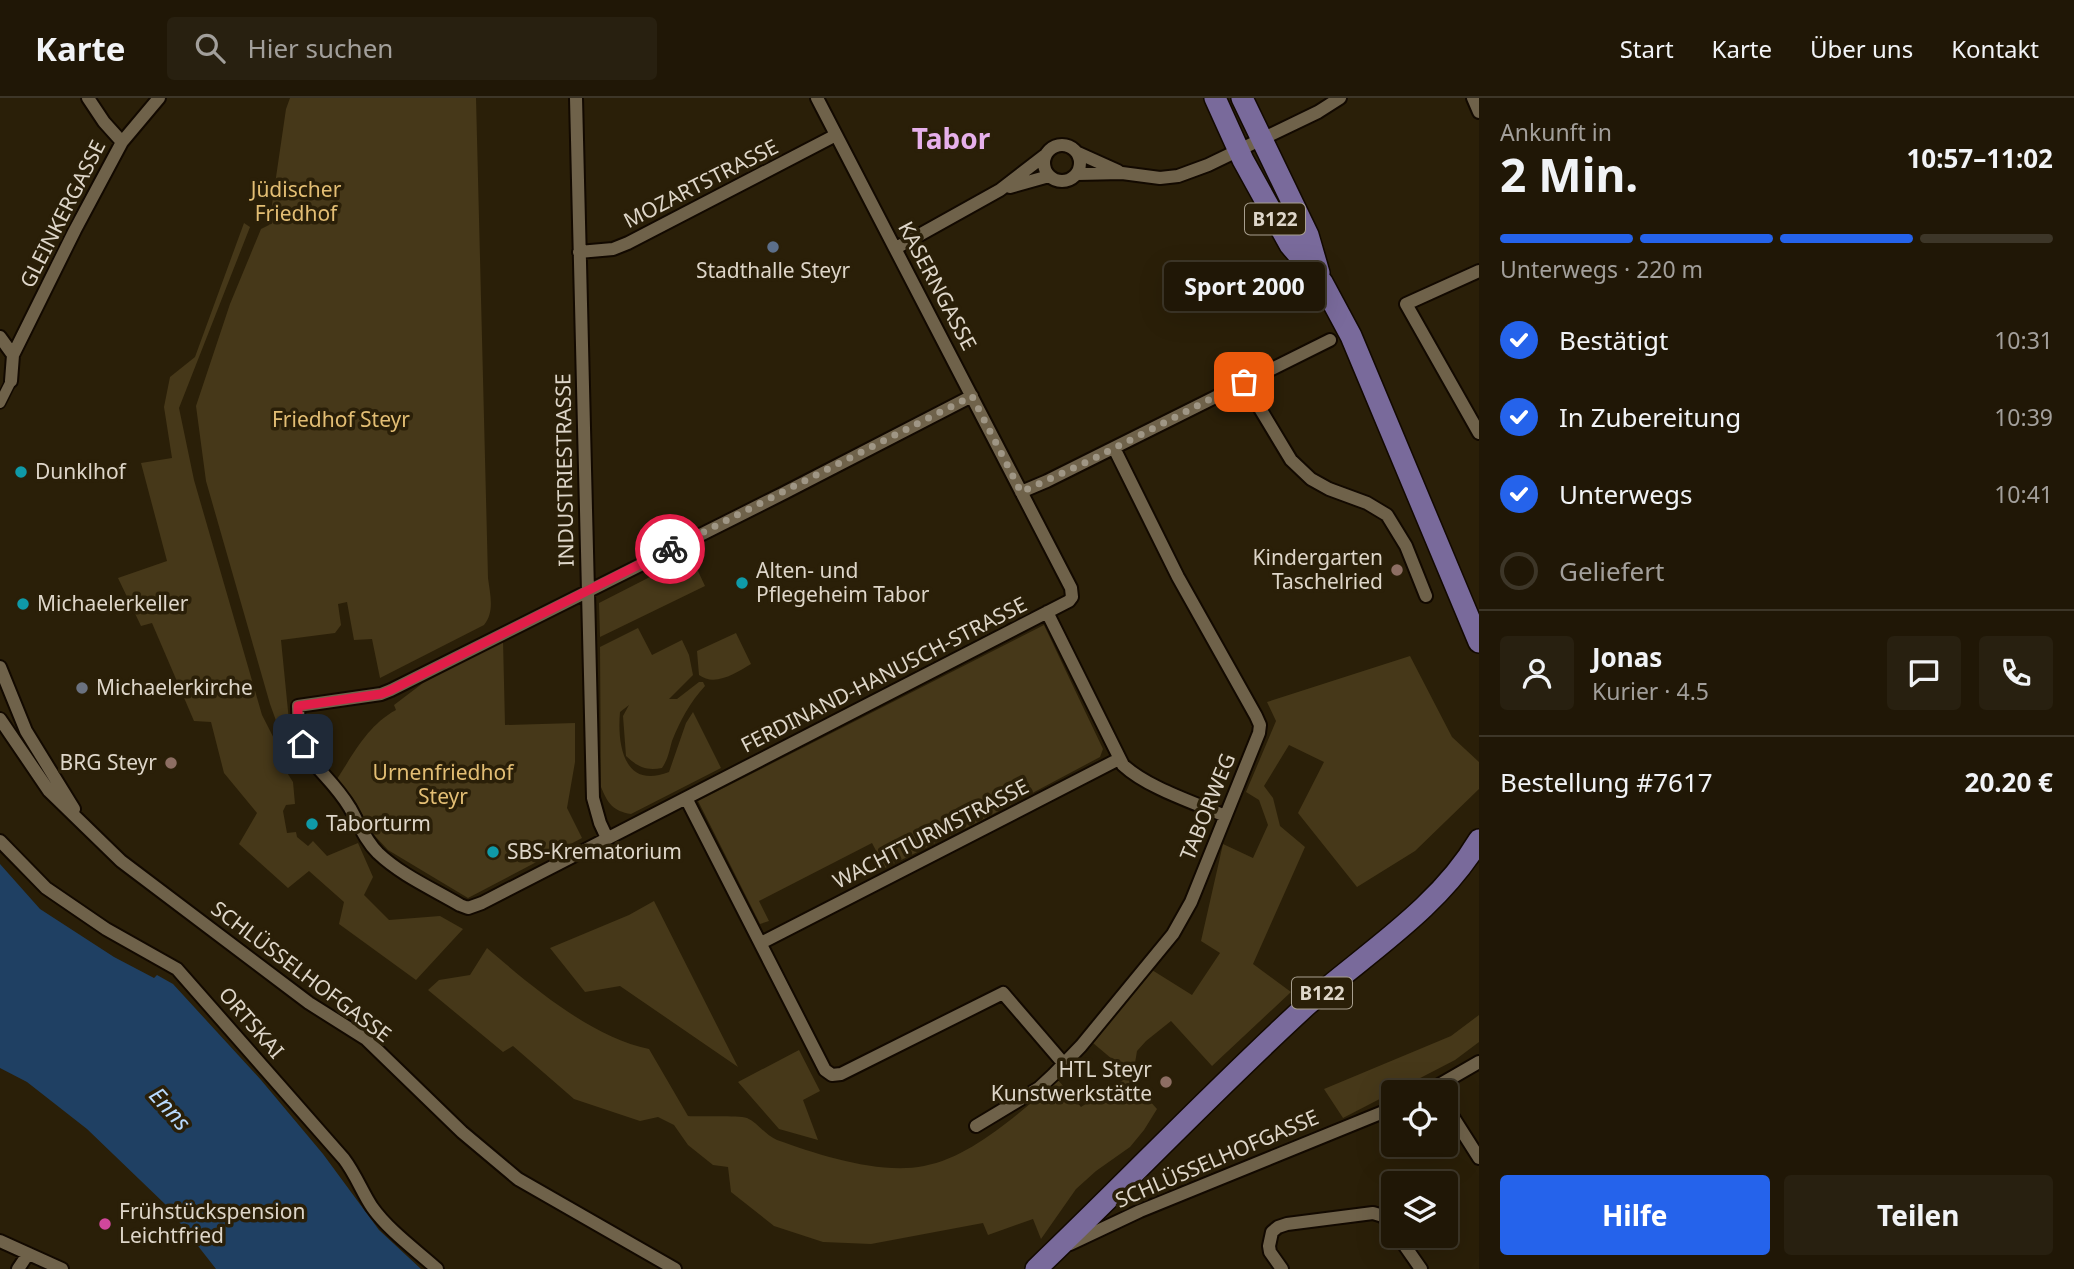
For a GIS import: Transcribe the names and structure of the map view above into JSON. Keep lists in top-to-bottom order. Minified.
{"streets":{"main road":["B122"],"street":["MOZARTSTRASSE","GLEINKERGASSE","KASERNGASSE","INDUSTRIESTRASSE","FERDINAND-HANUSCH-STRASSE","TABORWEG","WACHTTURMSTRASSE","SCHLÜSSELHOFGASSE","ORTSKAI"]},"crossings":[["MOZARTSTRASSE","KASERNGASSE"],["MOZARTSTRASSE","INDUSTRIESTRASSE"],["B122","SCHLÜSSELHOFGASSE"],["KASERNGASSE","FERDINAND-HANUSCH-STRASSE"],["INDUSTRIESTRASSE","FERDINAND-HANUSCH-STRASSE"]],"districts":["Tabor"],"water":["Enns"],"parks":["Jüdischer Friedhof","Friedhof Steyr","Urnenfriedhof Steyr"],"places":["Stadthalle Steyr","Sport 2000","Dunklhof","Kindergarten Taschelried","Alten- und Pflegeheim Tabor","Michaelerkeller","Michaelerkirche","BRG Steyr","Taborturm","SBS-Krematorium","HTL Steyr Kunstwerkstätte","Frühstückspension Leichtfried"],"page":{"header":"Karte","search":"Hier suchen","nav":["Start","Karte","Über uns","Kontakt"],"heading":["2 Min.","Ankunft in","10:57–11:02"],"panel":["Jonas","Kurier · 4.5","Bestellung #7617","20.20 €"],"bar":"Unterwegs · 220 m","bubble":"Sport 2000","list":[["Bestätigt","10:31"],["In Zubereitung","10:39"],["Unterwegs","10:41"],"Geliefert"],"buttons":["Hilfe","Teilen"]}}
